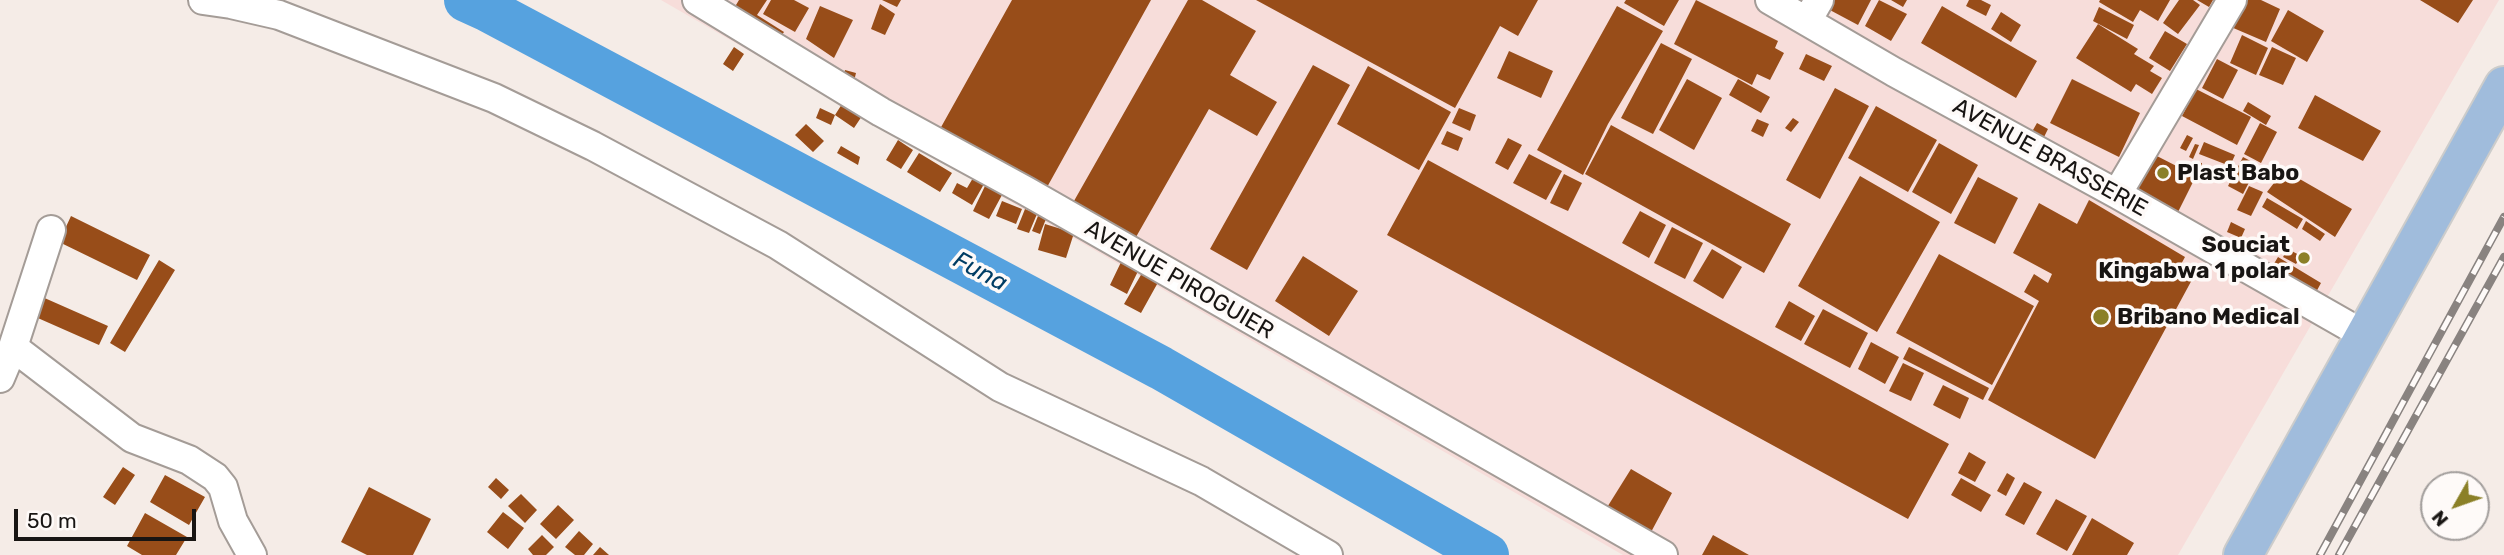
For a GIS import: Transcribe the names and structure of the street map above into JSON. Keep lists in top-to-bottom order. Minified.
{"streets":{"street":["AVENUE BRASSERIE","AVENUE PIROGUIER"]},"water":["Funa"],"places":["Plast Babo","Souciat Kingabwa 1 polar","Bribano Medical"],"scale_bar":"50 m","north":"bottom left"}
